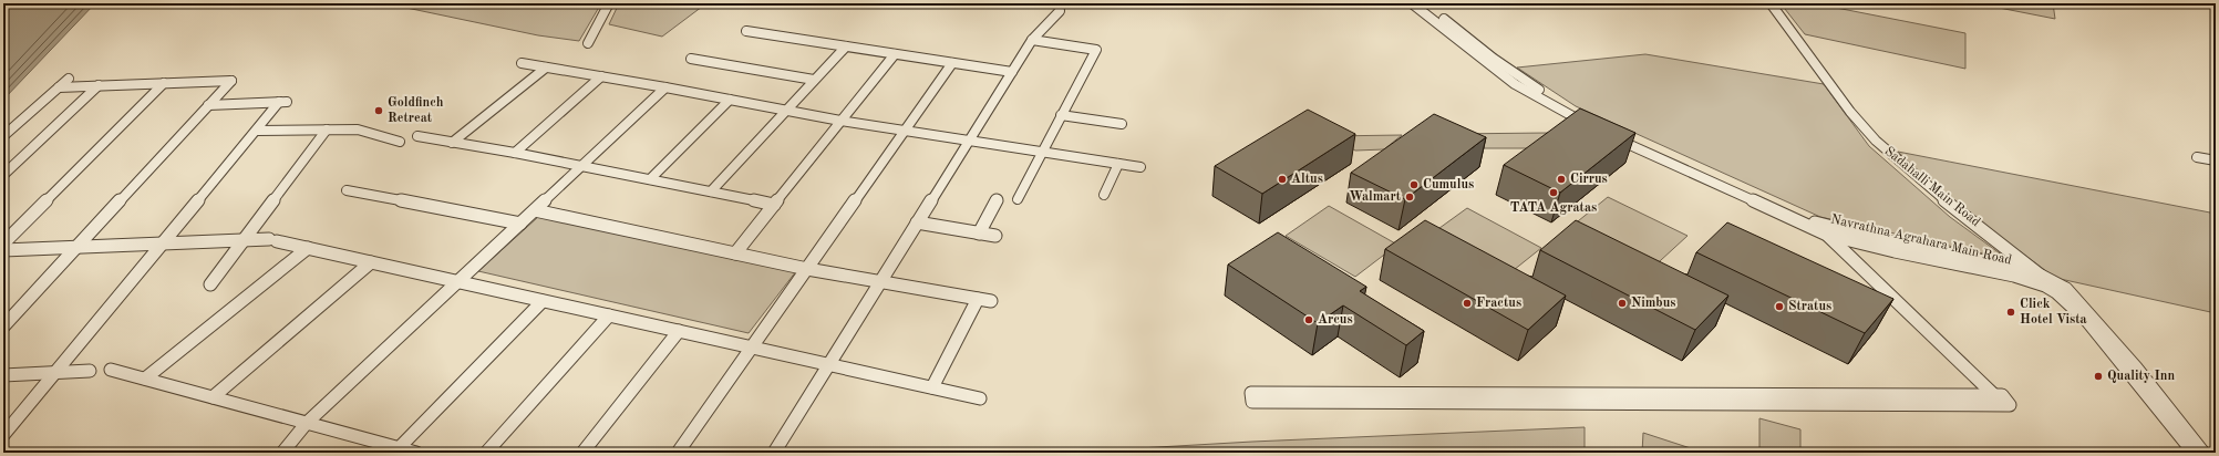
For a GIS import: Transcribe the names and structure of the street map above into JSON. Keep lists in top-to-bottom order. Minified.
{"streets":{"street":["Sadahalli Main Road","Navrathna Agrahara Main Road"]},"crossings":[["Sadahalli Main Road","Navrathna Agrahara Main Road"]],"places":["Goldfinch Retreat","Altus","Cirrus","Cumulus","TATA Agratas","Walmart","Fractus","Nimbus","Stratus","Click Hotel Vista","Arcus","Quality Inn"]}
